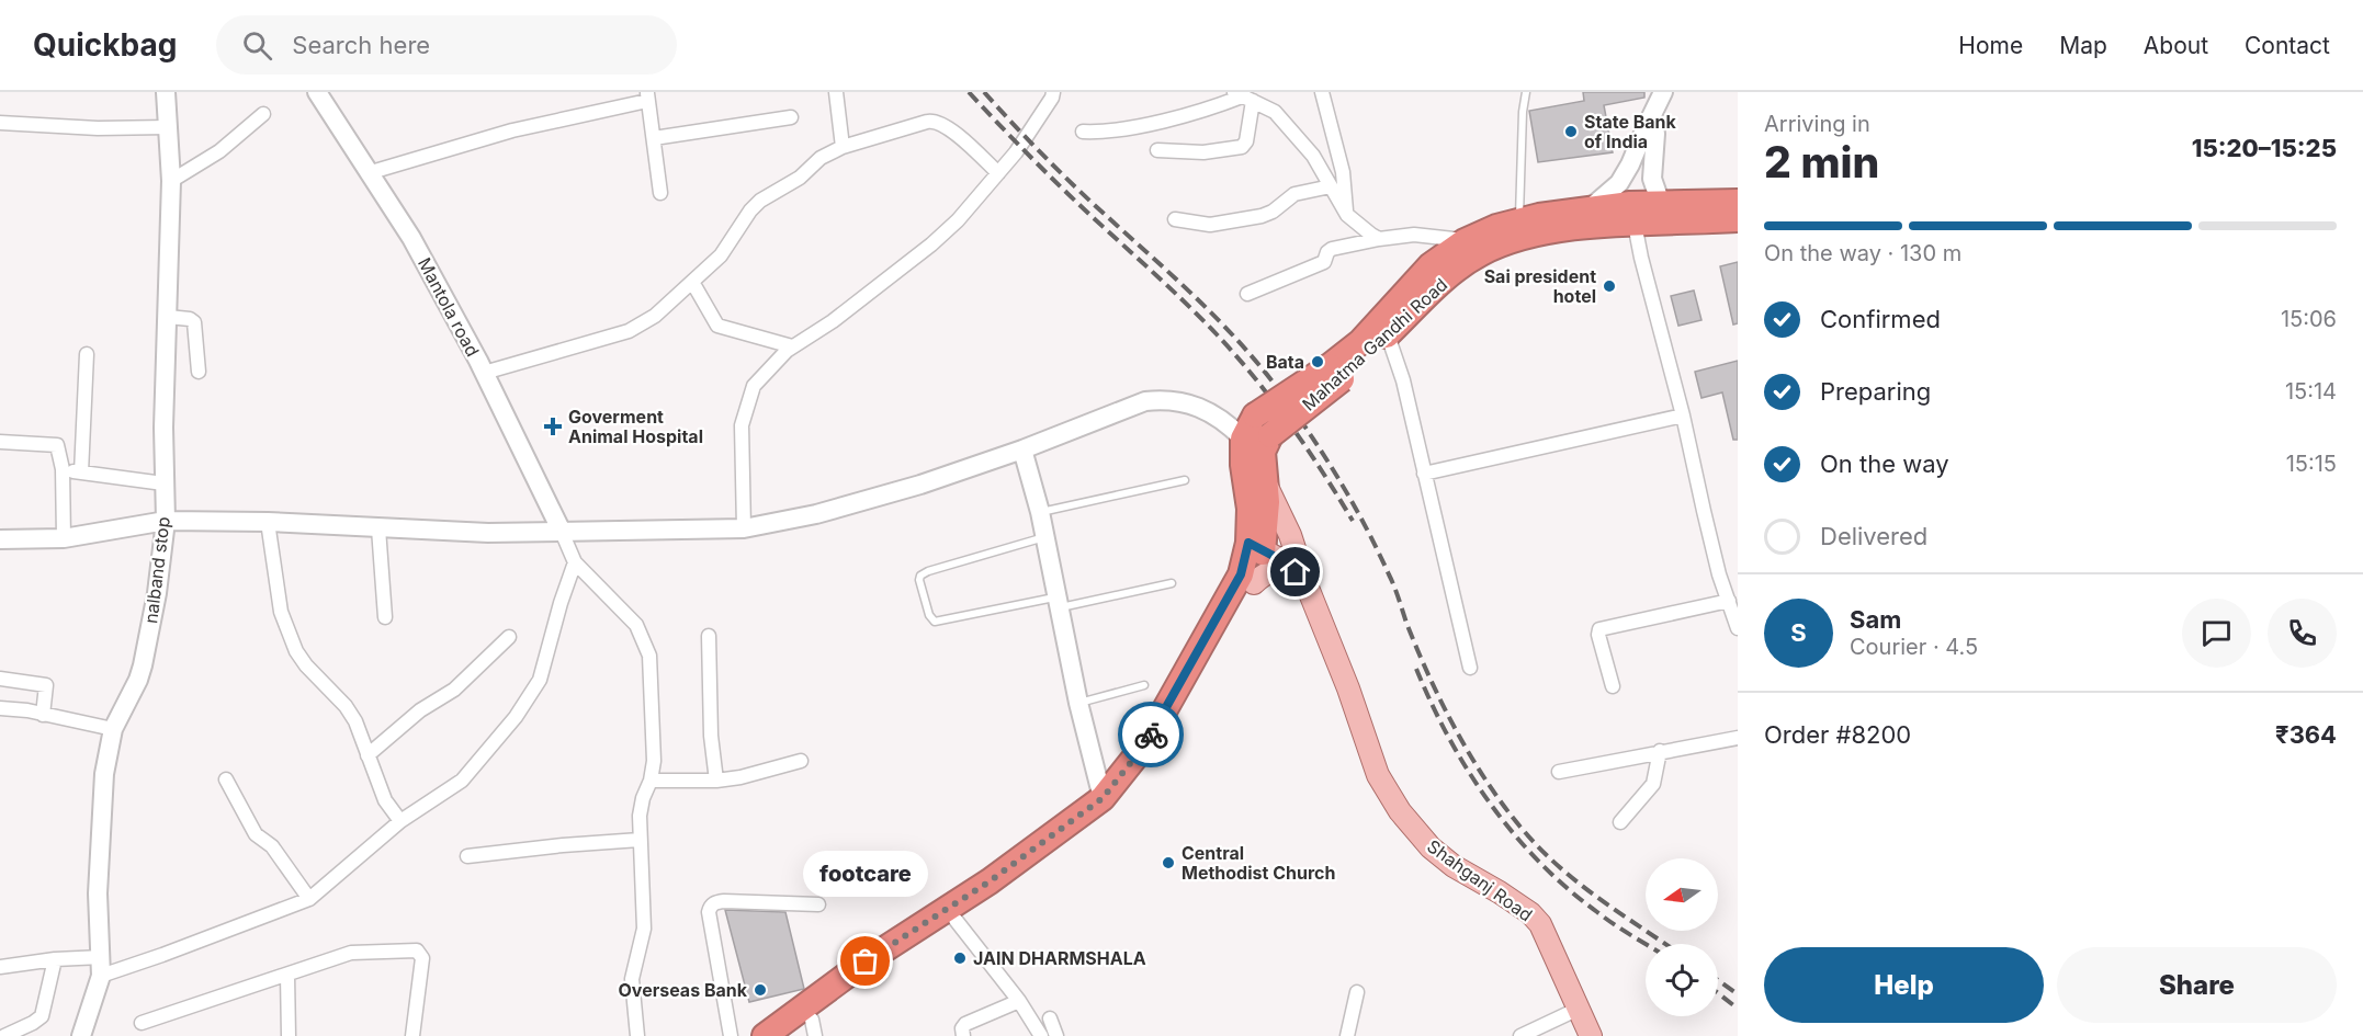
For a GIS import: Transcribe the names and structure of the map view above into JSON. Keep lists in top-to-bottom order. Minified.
{"streets":{"highway":["Mahatma Gandhi Road"],"main road":["Shahganj Road"],"street":["Mantola road","nalband stop"]},"crossings":[["Mahatma Gandhi Road","Shahganj Road"]],"places":{"other":["State Bank of India","Sai president hotel","Bata","Central Methodist Church","JAIN DHARMSHALA","footcare","Overseas Bank"],"health":["Goverment Animal Hospital"]},"north":"left","page":{"header":"Quickbag","search":"Search here","nav":["Home","Map","About","Contact"],"heading":["2 min","Arriving in","15:20–15:25"],"panel":["Sam","Courier · 4.5","Order #8200","₹364"],"bar":"On the way · 130 m","list":[["Confirmed","15:06"],["Preparing","15:14"],["On the way","15:15"],"Delivered"],"round":"S","bubble":"footcare","buttons":["Help","Share"]}}
